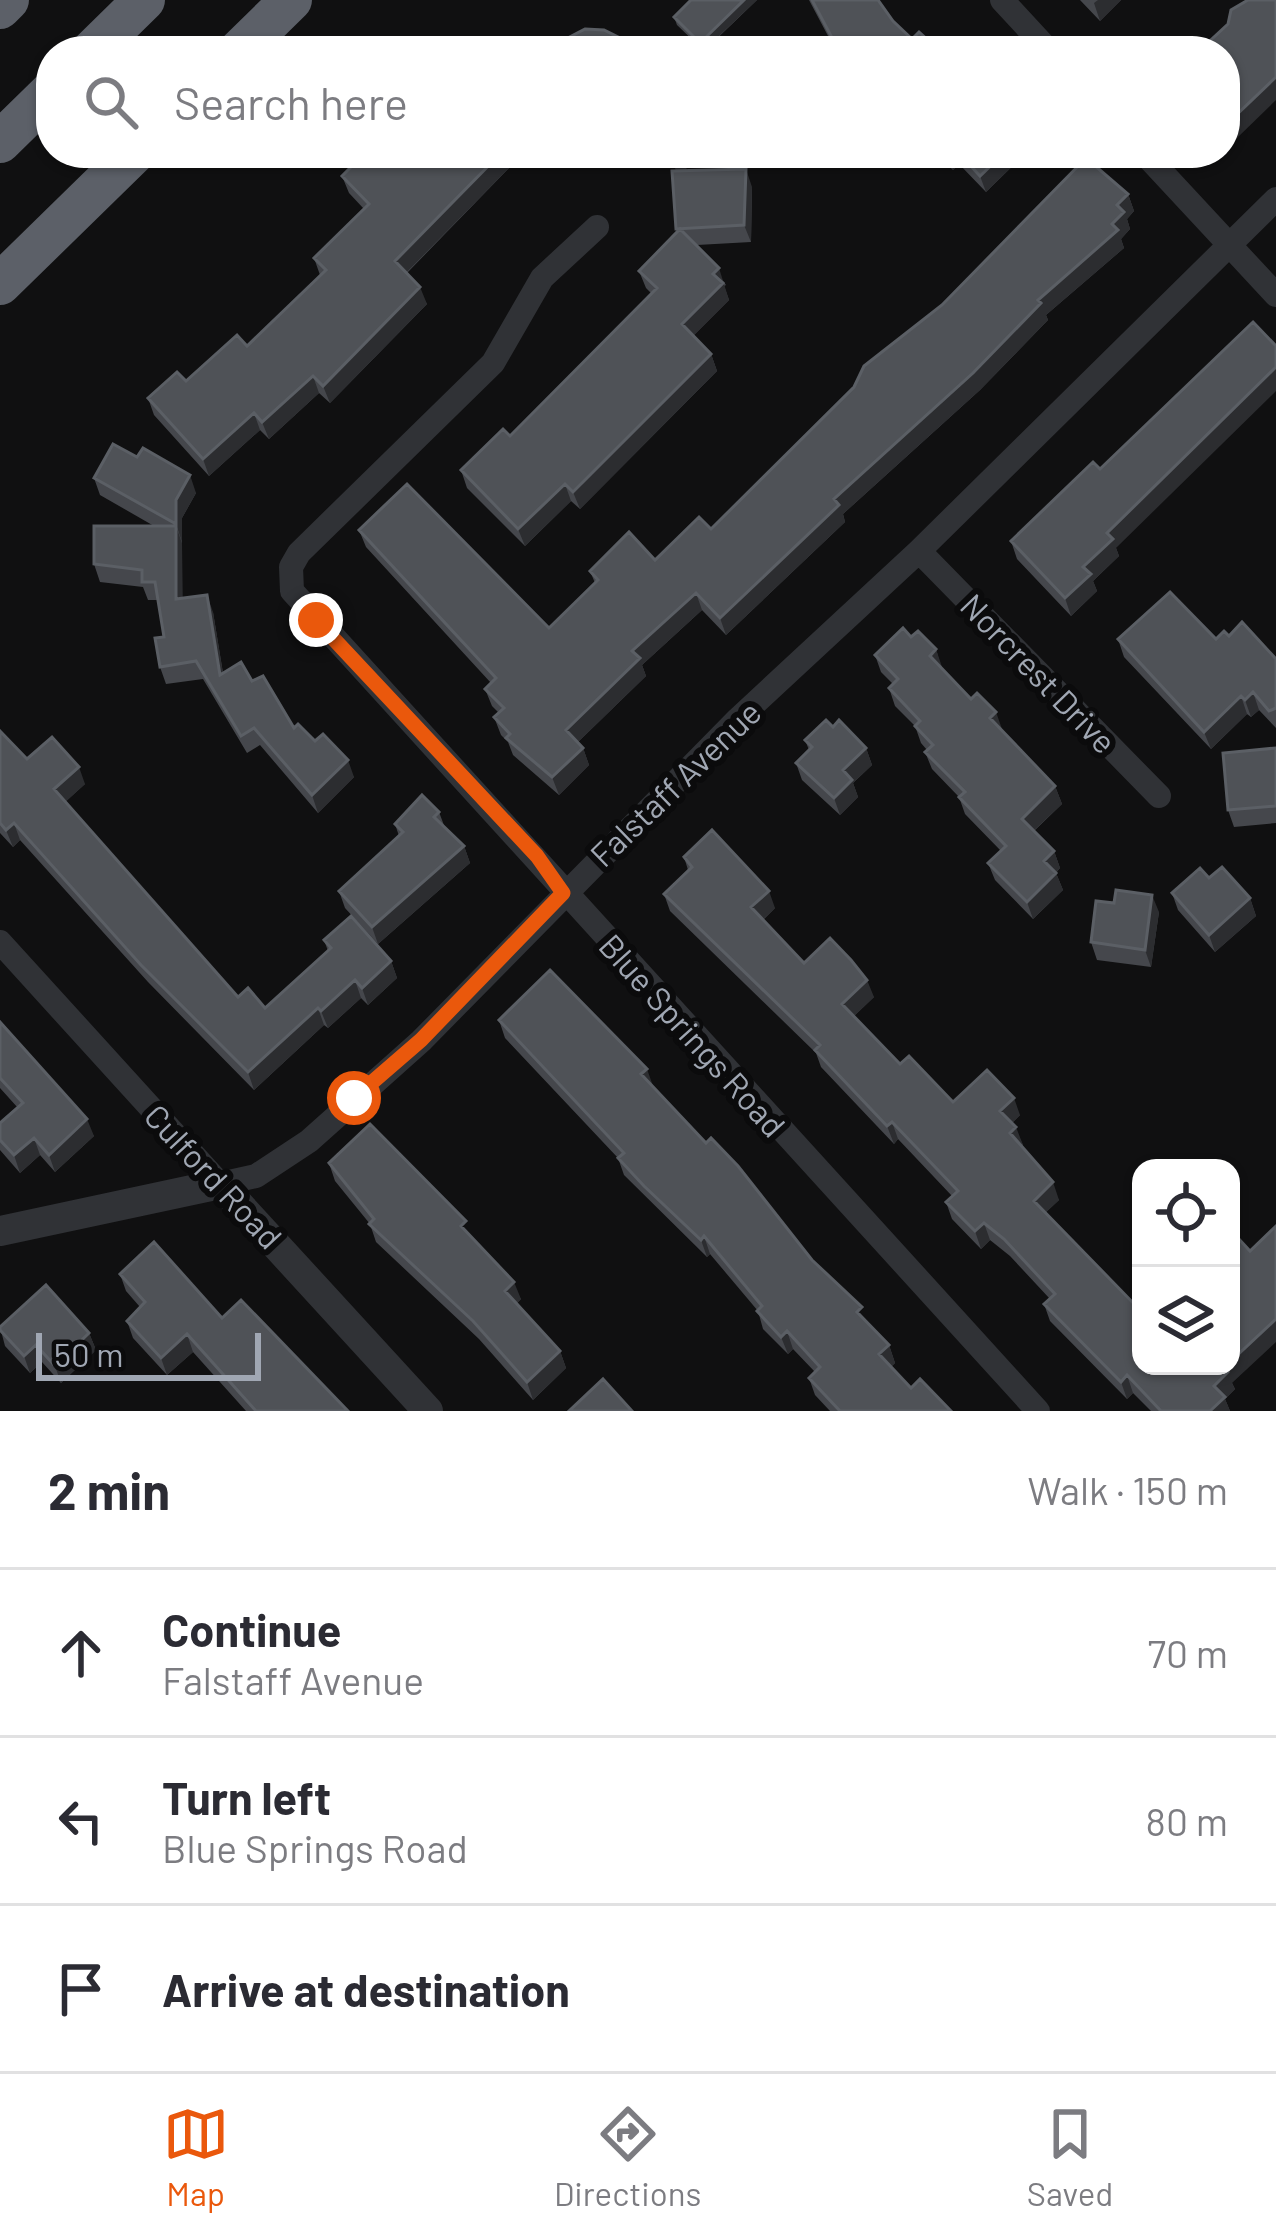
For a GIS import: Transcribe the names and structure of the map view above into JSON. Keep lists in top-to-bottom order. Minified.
{"streets":{"street":["Norcrest Drive","Falstaff Avenue","Blue Springs Road","Culford Road"]},"crossings":[["Norcrest Drive","Falstaff Avenue"],["Falstaff Avenue","Blue Springs Road"],["Falstaff Avenue","Culford Road"]],"scale_bar":"50 m","page":{"search":"Search here","scale":"50 m","heading":["2 min","Walk · 150 m"],"list":[["Continue","Falstaff Avenue","70 m"],["Turn left","Blue Springs Road","80 m"],"Arrive at destination"],"nav":["Map","Directions","Saved"]}}
